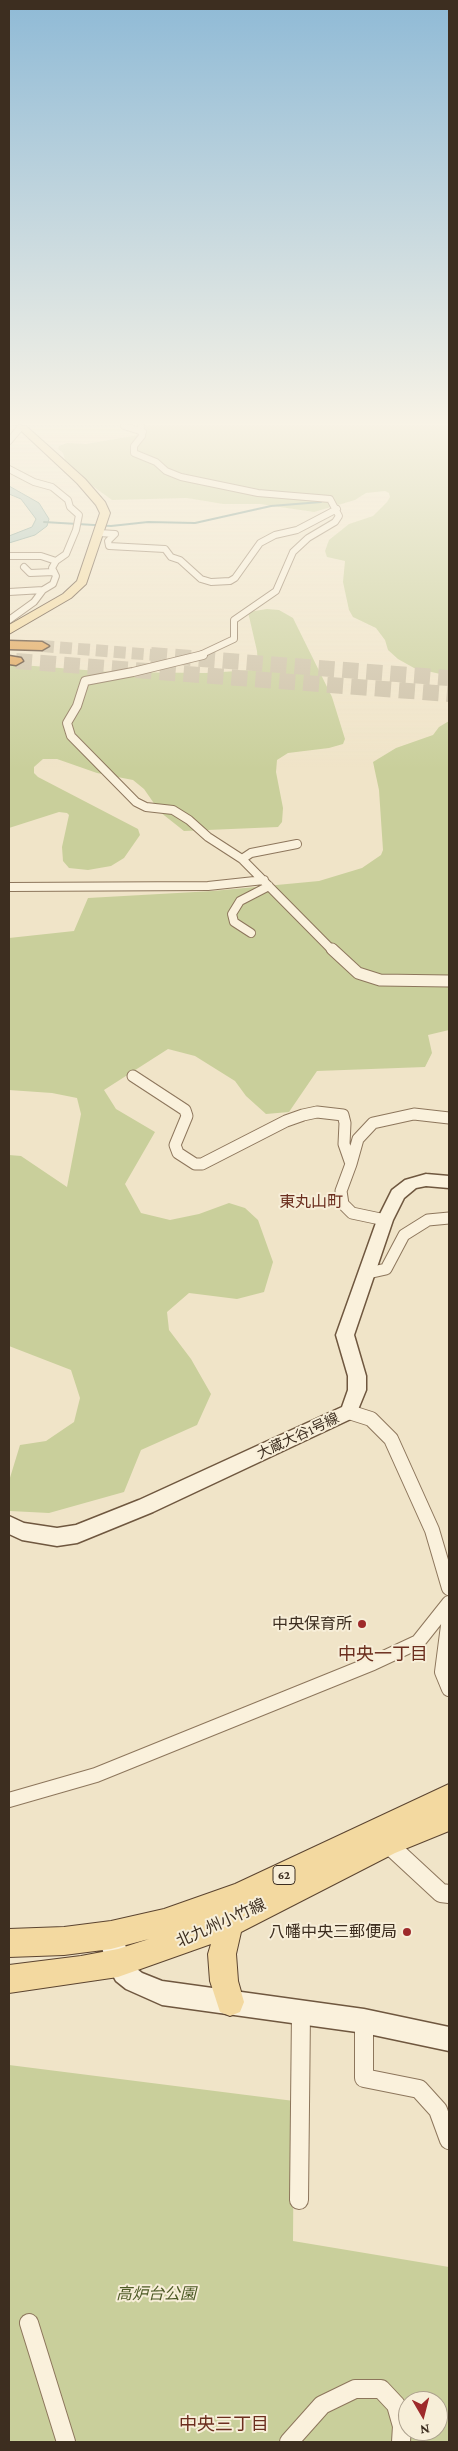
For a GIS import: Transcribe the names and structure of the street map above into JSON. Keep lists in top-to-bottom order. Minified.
{"streets":{"main road":["62","北九州小竹線"],"street":["大蔵大谷1号線"]},"districts":["東丸山町","中央一丁目","中央三丁目"],"parks":["高炉台公園"],"places":["中央保育所","八幡中央三郵便局"],"north":"bottom"}
